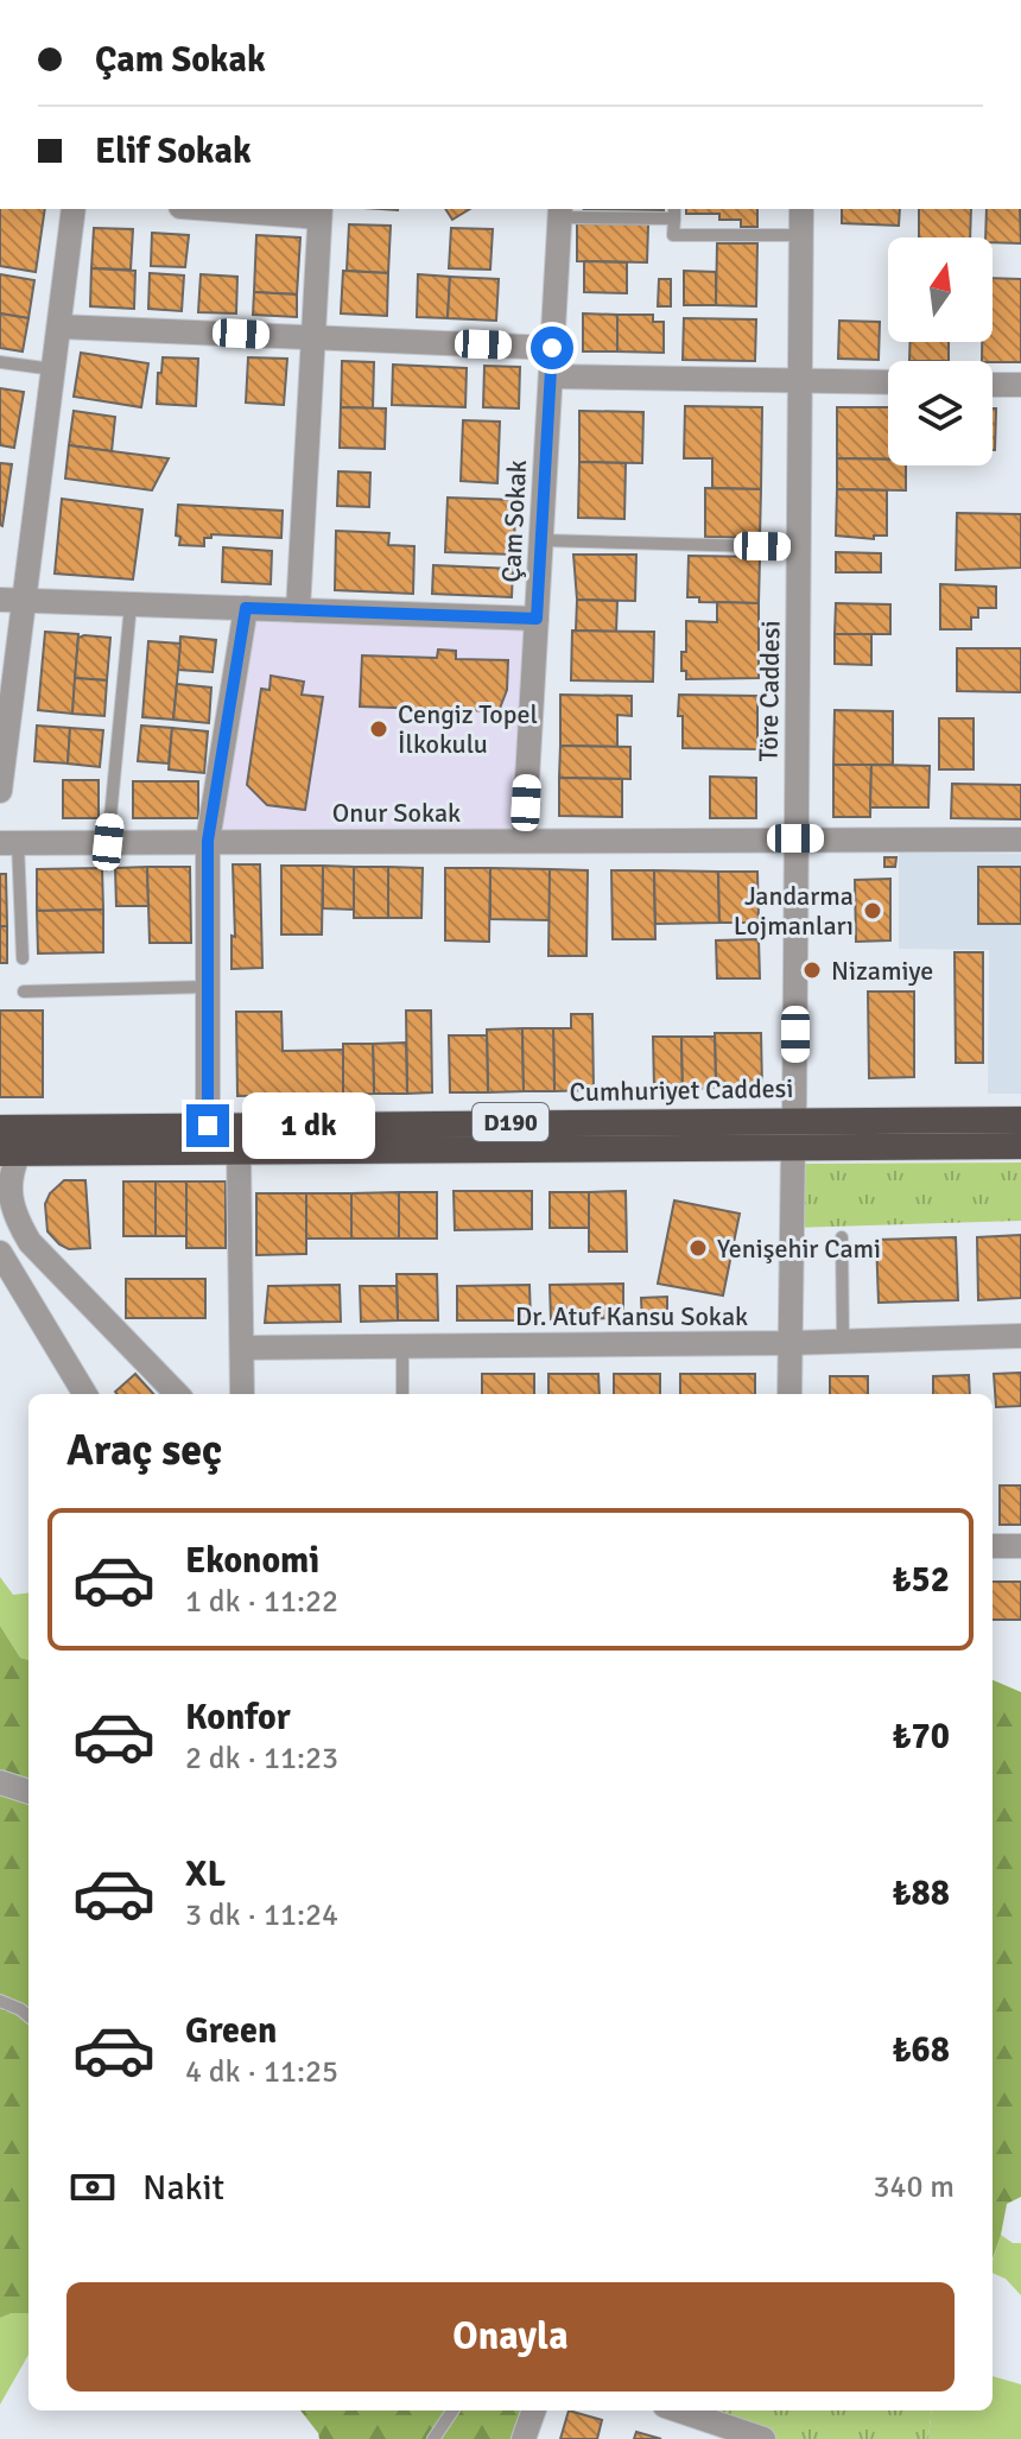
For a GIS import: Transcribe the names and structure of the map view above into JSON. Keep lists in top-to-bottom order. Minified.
{"streets":{"highway":["Cumhuriyet Caddesi","D190"],"street":["Çam Sokak","Töre Caddesi","Onur Sokak","Dr. Atuf Kansu Sokak"]},"crossings":[["Çam Sokak","Onur Sokak"],["Töre Caddesi","Onur Sokak"],["Töre Caddesi","Cumhuriyet Caddesi"],["Cumhuriyet Caddesi","D190"]],"places":["Cengiz Topel İlkokulu","Jandarma Lojmanları","Nizamiye","Yenişehir Cami"],"north":"top","page":{"banner":["Çam Sokak","Elif Sokak"],"bubble":"1 dk","heading":"Araç seç","list":[{"name":"Ekonomi","note":"1 dk · 11:22","value":"₺52"},{"name":"Konfor","note":"2 dk · 11:23","value":"₺70"},{"name":"XL","note":"3 dk · 11:24","value":"₺88"},{"name":"Green","note":"4 dk · 11:25","value":"₺68"}],"pay":["Nakit","340 m"],"buttons":"Onayla"}}
